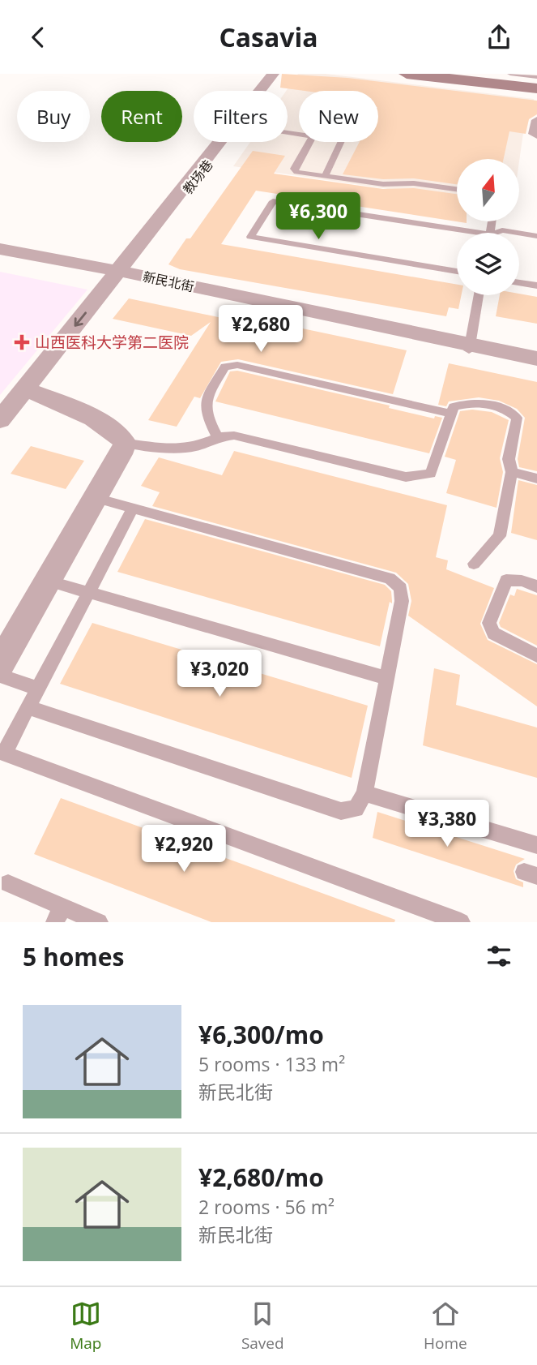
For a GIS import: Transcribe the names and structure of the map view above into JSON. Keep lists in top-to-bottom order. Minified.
{"streets":{"street":["教场巷","新民北街"]},"crossings":[["教场巷","新民北街"]],"one_way":["教场巷"],"places":{"health":["山西医科大学第二医院"]},"north":"top","page":{"header":"Casavia","chip":["Buy","Rent","Filters","New"],"price":["¥6,300","¥2,680","¥3,020","¥3,380","¥2,920"],"heading":"5 homes","list":[{"name":"¥6,300/mo","note":"5 rooms · 133 m² · 新民北街"},{"name":"¥2,680/mo","note":"2 rooms · 56 m² · 新民北街"}],"tabs":["Map","Saved","Home"]}}
